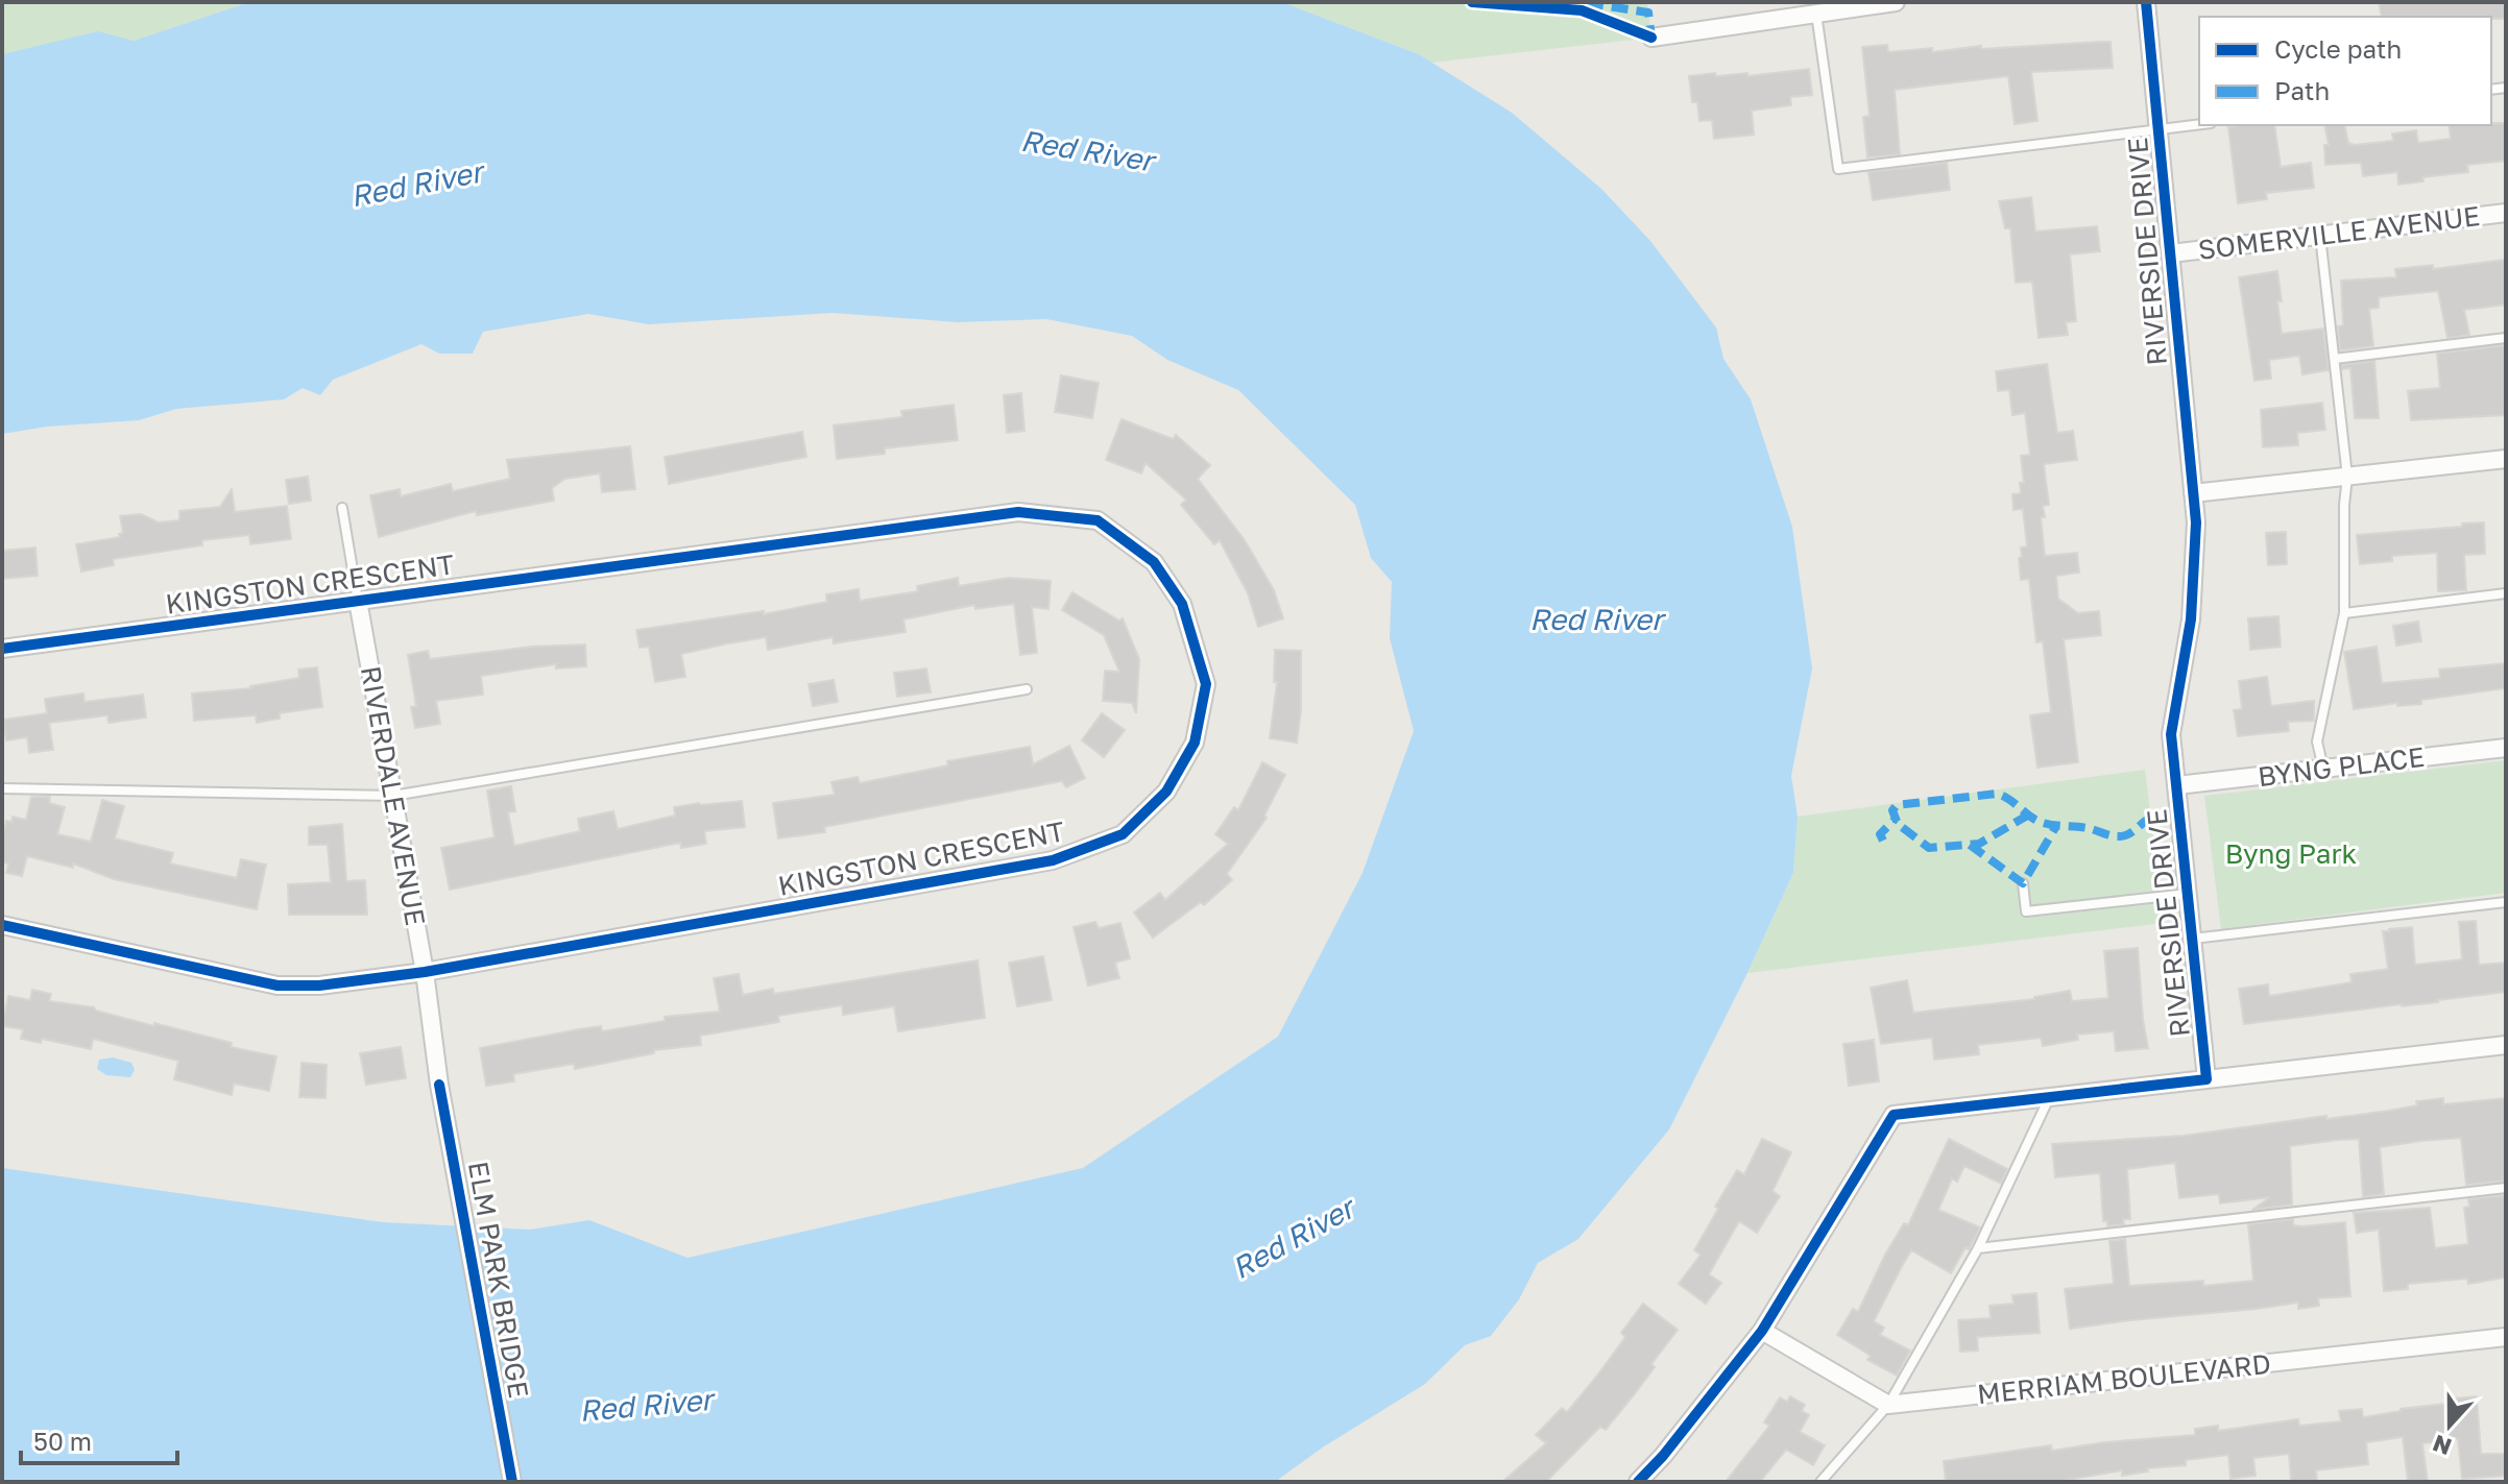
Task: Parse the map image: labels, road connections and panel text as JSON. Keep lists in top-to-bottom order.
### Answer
{
  "streets": {
    "street": [
      "SOMERVILLE AVENUE",
      "RIVERSIDE DRIVE",
      "KINGSTON CRESCENT",
      "BYNG PLACE",
      "RIVERDALE AVENUE",
      "ELM PARK BRIDGE",
      "MERRIAM BOULEVARD"
    ]
  },
  "crossings": [
    ["SOMERVILLE AVENUE", "RIVERSIDE DRIVE"],
    ["RIVERSIDE DRIVE", "BYNG PLACE"],
    ["KINGSTON CRESCENT", "RIVERDALE AVENUE"],
    ["RIVERDALE AVENUE", "ELM PARK BRIDGE"]
  ],
  "water": ["Red River"],
  "parks": ["Byng Park"],
  "legend": ["Cycle path", "Path"],
  "scale_bar": "50 m",
  "north": "bottom"
}
